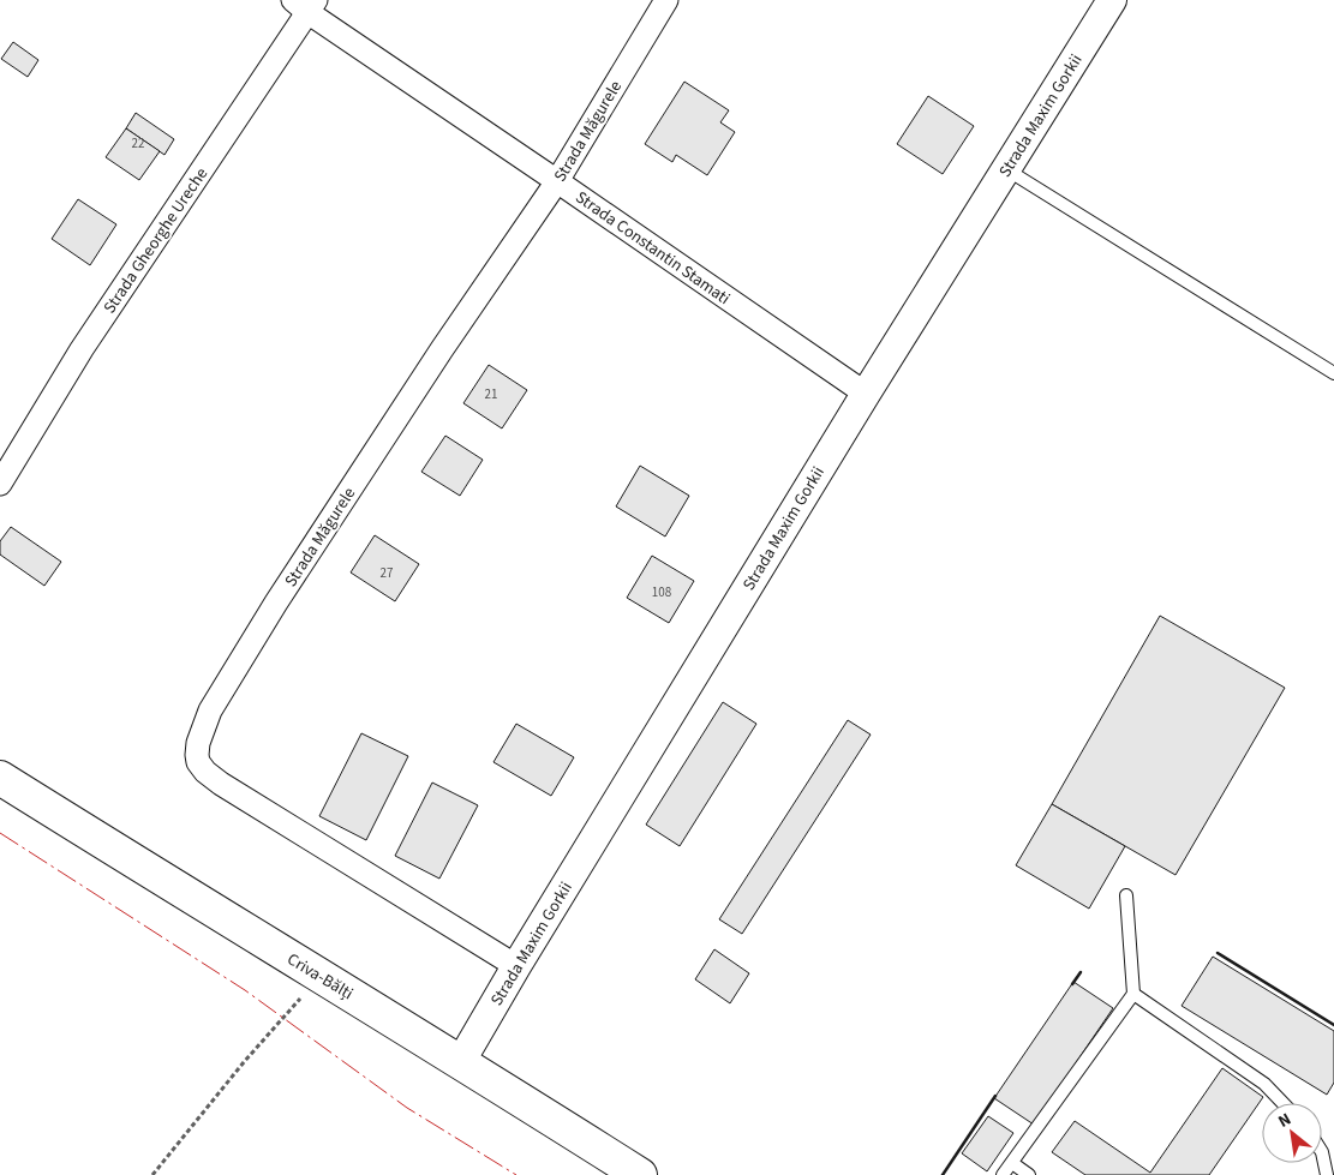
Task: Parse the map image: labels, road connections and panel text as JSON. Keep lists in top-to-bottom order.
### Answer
{
  "streets": {
    "highway": ["Criva-Bălți"],
    "street": [
      "Strada Maxim Gorkii",
      "Strada Măgurele",
      "Strada Gheorghe Ureche",
      "Strada Constantin Stamati"
    ]
  },
  "crossings": [
    ["Strada Maxim Gorkii", "Strada Măgurele"],
    ["Strada Maxim Gorkii", "Strada Constantin Stamati"],
    ["Strada Maxim Gorkii", "Criva-Bălți"],
    ["Strada Măgurele", "Strada Constantin Stamati"],
    ["Strada Gheorghe Ureche", "Strada Constantin Stamati"]
  ],
  "house_numbers": [
    "22",
    "21",
    "27",
    "108"
  ],
  "north": "top left"
}
